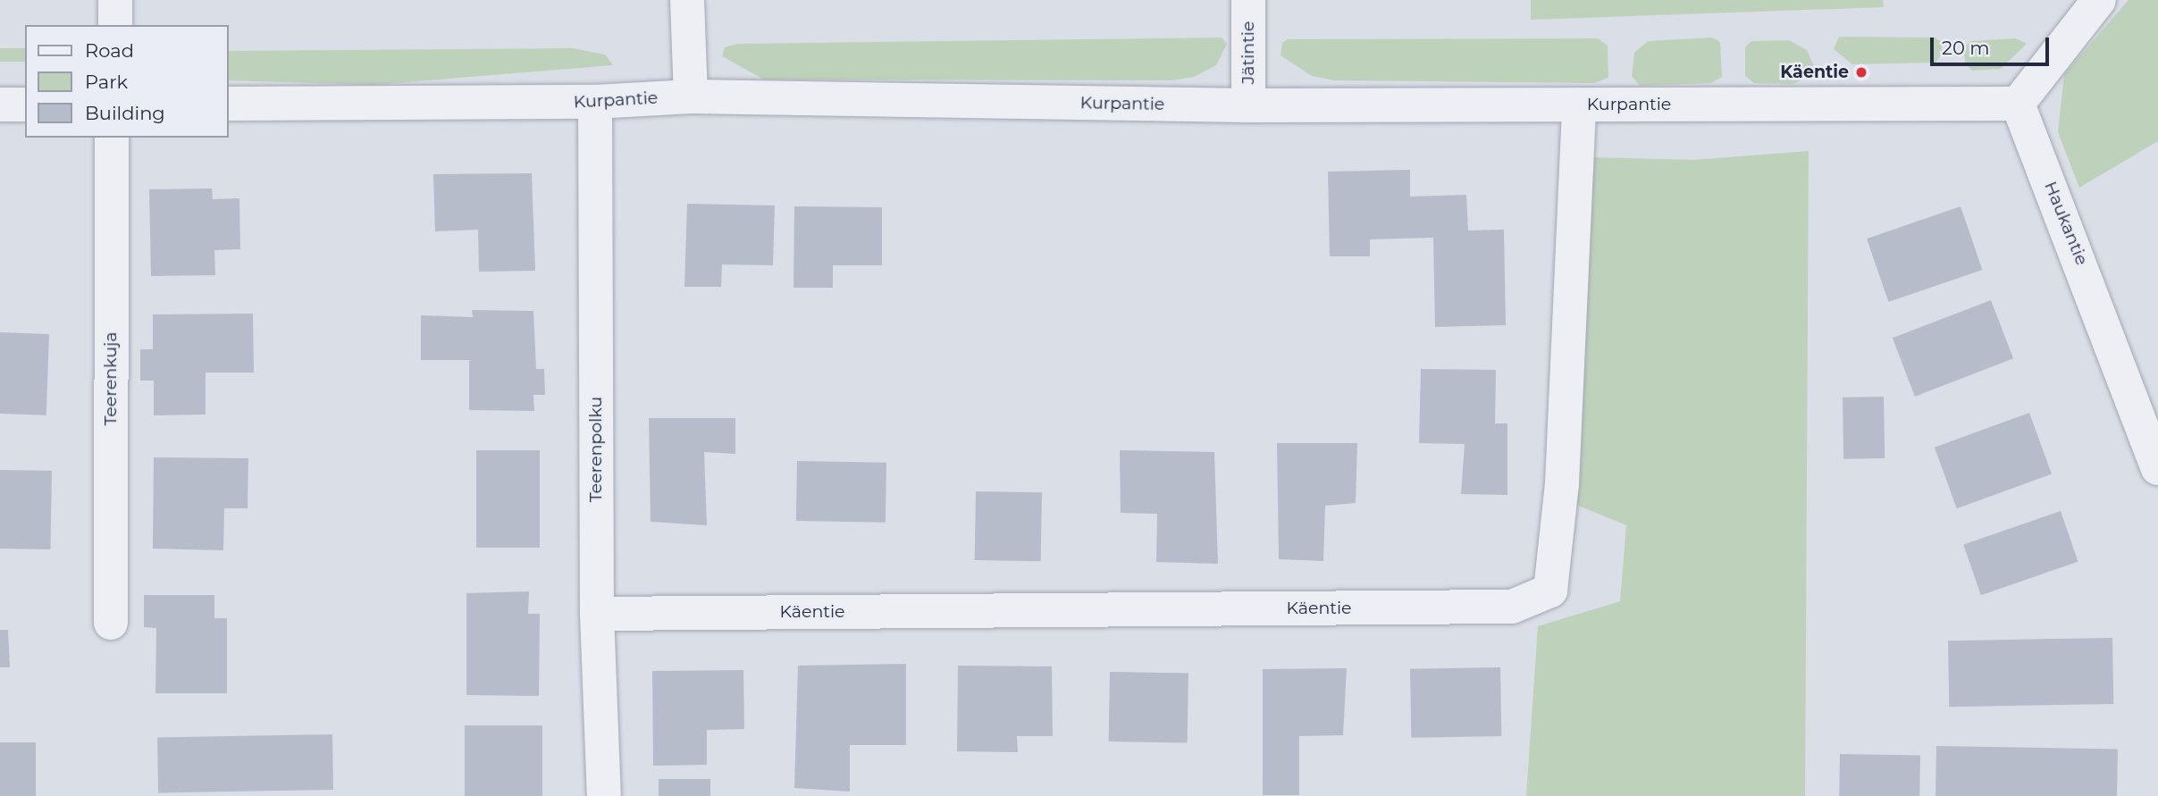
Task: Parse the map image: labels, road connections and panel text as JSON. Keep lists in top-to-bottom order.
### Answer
{
  "streets": {
    "street": [
      "Jätintie",
      "Kurpantie",
      "Haukantie",
      "Teerenkuja",
      "Teerenpolku",
      "Käentie"
    ]
  },
  "crossings": [
    ["Jätintie", "Kurpantie"],
    ["Kurpantie", "Haukantie"],
    ["Kurpantie", "Teerenpolku"],
    ["Kurpantie", "Käentie"],
    ["Teerenpolku", "Käentie"]
  ],
  "places": ["Käentie"],
  "legend": ["Road", "Park", "Building"],
  "scale_bar": "20 m"
}
